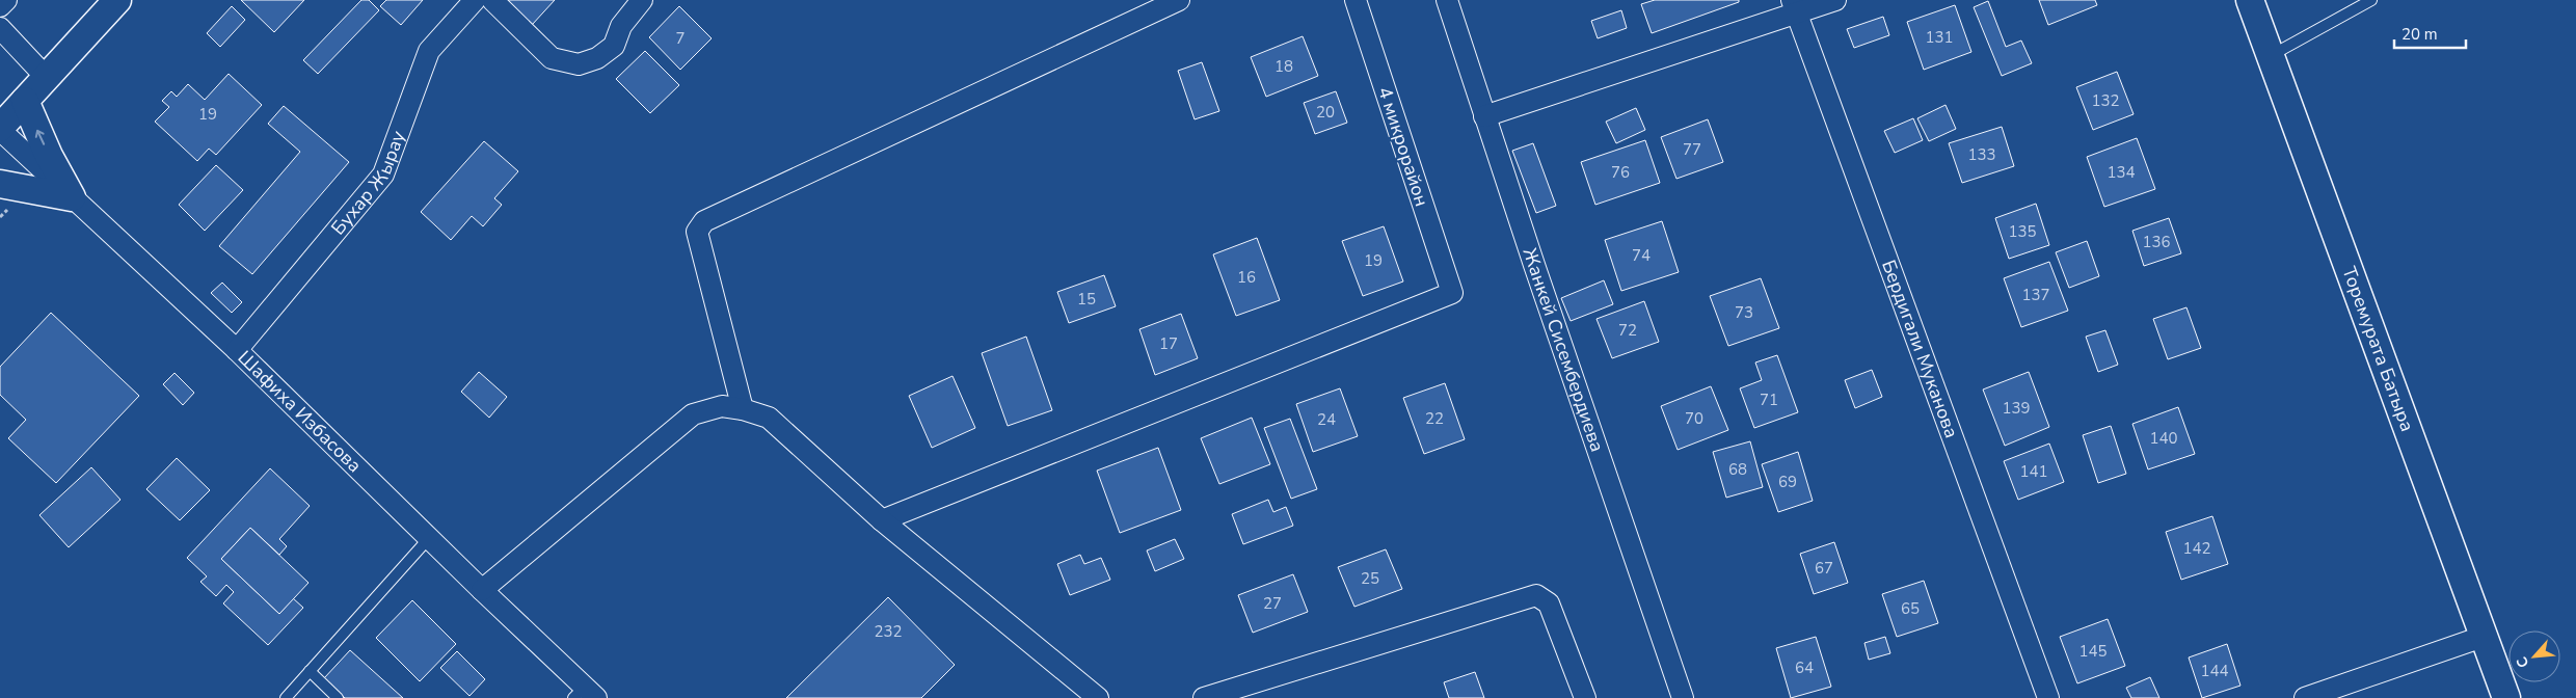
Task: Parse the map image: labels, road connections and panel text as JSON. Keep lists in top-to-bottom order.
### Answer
{
  "streets": {
    "street": [
      "4 микрорайон",
      "Бухар Жырау",
      "Бердигали Муканова",
      "Торемурата Батыра",
      "Жанкей Сисембердиева",
      "Шафиха Избасова"
    ]
  },
  "crossings": [
    ["Бухар Жырау", "Шафиха Избасова"]
  ],
  "house_numbers": [
    "131",
    "7",
    "18",
    "132",
    "20",
    "19",
    "77",
    "133",
    "76",
    "134",
    "135",
    "136",
    "74",
    "19",
    "16",
    "137",
    "15",
    "73",
    "72",
    "17",
    "71",
    "139",
    "22",
    "70",
    "24",
    "140",
    "68",
    "141",
    "69",
    "142",
    "67",
    "25",
    "27",
    "65",
    "232",
    "145",
    "64",
    "144"
  ],
  "scale_bar": "20 m",
  "north": "bottom left"
}
